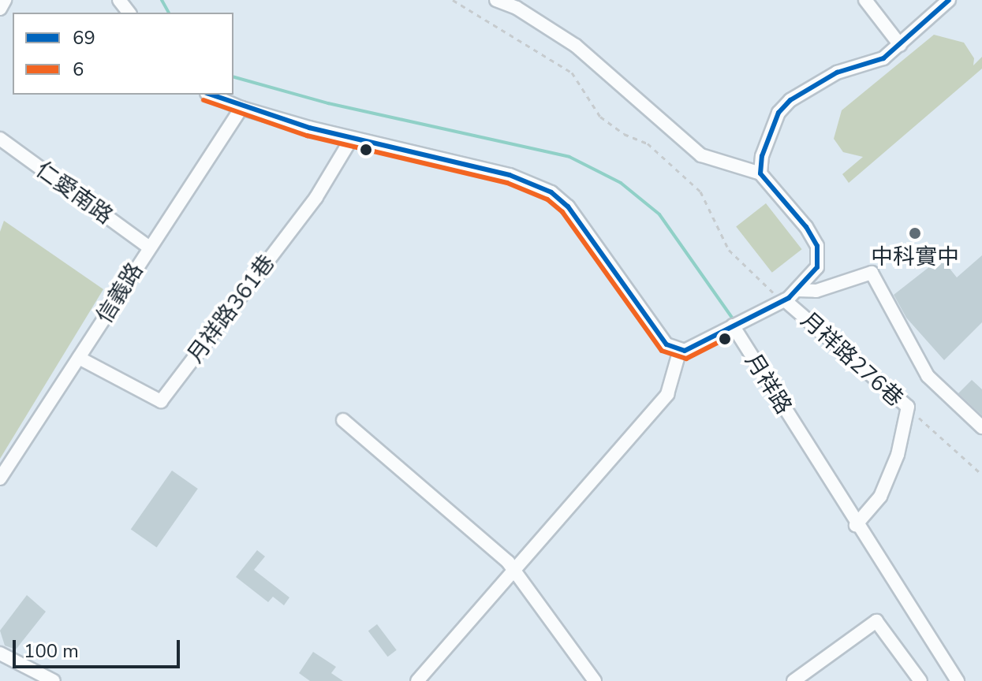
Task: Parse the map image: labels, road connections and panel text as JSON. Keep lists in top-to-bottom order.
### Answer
{
  "streets": {
    "street": [
      "仁愛南路",
      "信義路",
      "月祥路361巷",
      "月祥路276巷",
      "月祥路"
    ]
  },
  "crossings": [
    ["仁愛南路", "信義路"],
    ["信義路", "月祥路361巷"],
    ["月祥路276巷", "月祥路"]
  ],
  "places": ["中科實中"],
  "lines": ["transit line 69", "transit line 6"],
  "legend": ["69", "6"],
  "scale_bar": "100 m"
}
